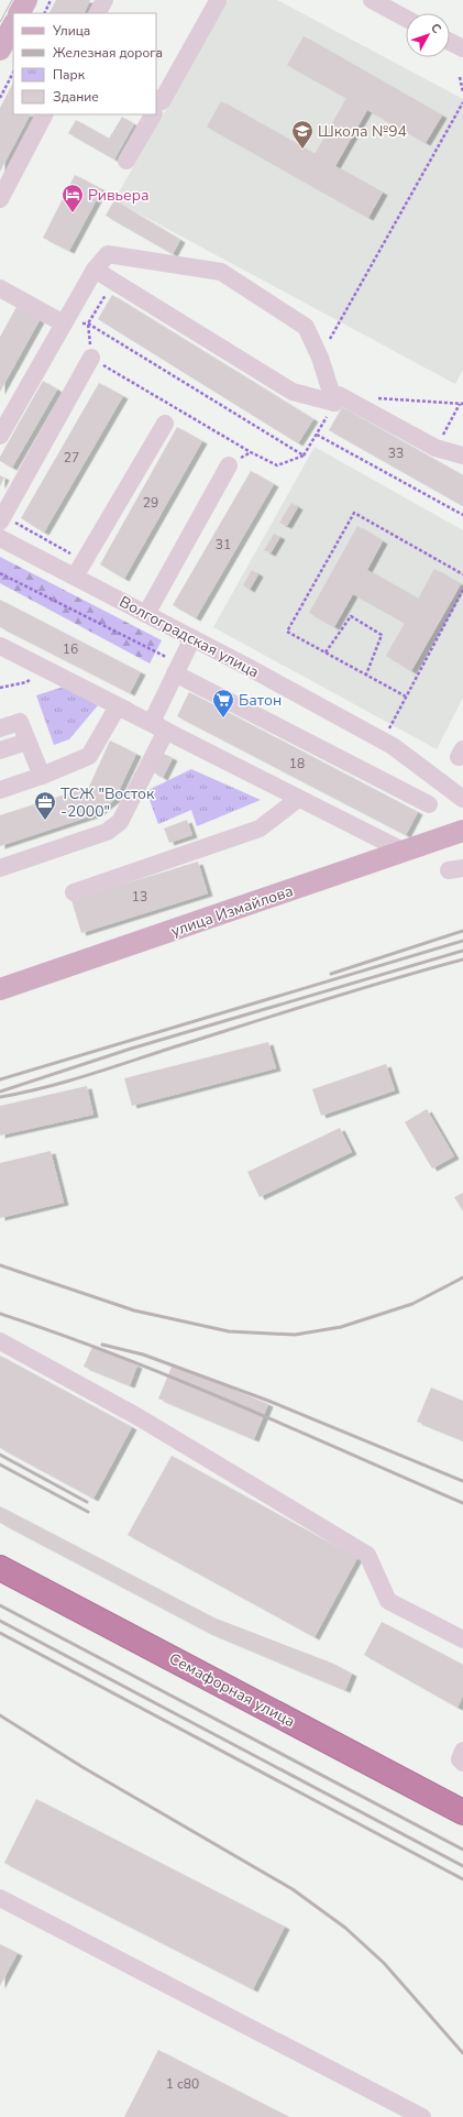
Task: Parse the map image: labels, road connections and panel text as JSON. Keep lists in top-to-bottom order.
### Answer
{
  "streets": {
    "highway": ["Семафорная улица"],
    "main road": ["улица Измайлова"],
    "street": ["Волгоградская улица"]
  },
  "places": {
    "school or university": ["Школа №94"],
    "hotel": ["Ривьера"],
    "supermarket": ["Батон"],
    "office": ["ТСЖ \"Восток -2000\""]
  },
  "house_numbers": [
    "33",
    "27",
    "29",
    "31",
    "16",
    "18",
    "13",
    "1 с80"
  ],
  "legend": [
    "Улица",
    "Железная дорога",
    "Парк",
    "Здание"
  ],
  "north": "top right"
}
